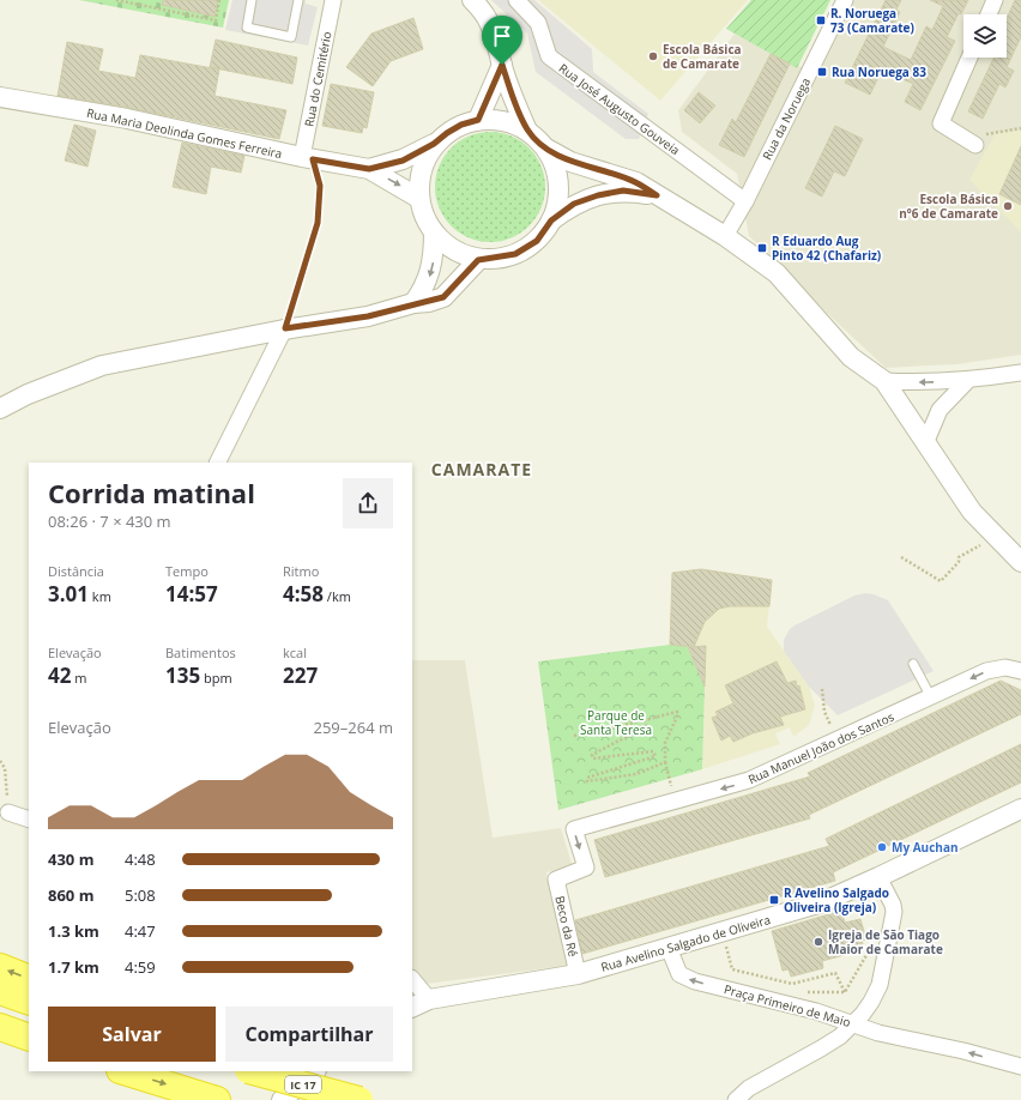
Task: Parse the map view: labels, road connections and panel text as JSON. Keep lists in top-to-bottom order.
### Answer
{
  "streets": {
    "highway": ["IC 17"],
    "street": [
      "Rua do Cemitério",
      "Rua José Augusto Gouveia",
      "Rua da Noruega",
      "Rua Maria Deolinda Gomes Ferreira",
      "Rua Manuel João dos Santos",
      "Beco da Ré",
      "Rua Avelino Salgado de Oliveira",
      "Praça Primeiro de Maio"
    ]
  },
  "crossings": [
    ["Rua do Cemitério", "Rua Maria Deolinda Gomes Ferreira"],
    ["Rua José Augusto Gouveia", "Rua da Noruega"],
    ["Rua Manuel João dos Santos", "Beco da Ré"],
    ["Beco da Ré", "Rua Avelino Salgado de Oliveira"],
    ["Rua Avelino Salgado de Oliveira", "Praça Primeiro de Maio"]
  ],
  "one_way": ["Rua Manuel João dos Santos", "Praça Primeiro de Maio"],
  "districts": ["CAMARATE"],
  "parks": ["Parque de Santa Teresa"],
  "places": {
    "transit": [
      "R. Noruega 73 (Camarate)",
      "Rua Noruega 83",
      "R Eduardo Aug Pinto 42 (Chafariz)",
      "R Avelino Salgado Oliveira (Igreja)"
    ],
    "other": [
      "Escola Básica de Camarate",
      "Escola Básica nº6 de Camarate",
      "My Auchan",
      "Igreja de São Tiago Maior de Camarate"
    ]
  },
  "page": {
    "heading": ["Corrida matinal", "08:26 · 7 × 430 m"],
    "stats": [
      ["Distância", "3.01 km"],
      ["Tempo", "14:57"],
      ["Ritmo", "4:58 /km"],
      ["Elevação", "42 m"],
      ["Batimentos", "135 bpm"],
      ["kcal", "227"]
    ],
    "chart": ["Elevação", "259–264 m"],
    "list": [
      {
        "name": "430 m",
        "note": "4:48"
      },
      {
        "name": "860 m",
        "note": "5:08"
      },
      {
        "name": "1.3 km",
        "note": "4:47"
      },
      {
        "name": "1.7 km",
        "note": "4:59"
      }
    ],
    "buttons": ["Salvar", "Compartilhar"]
  }
}
